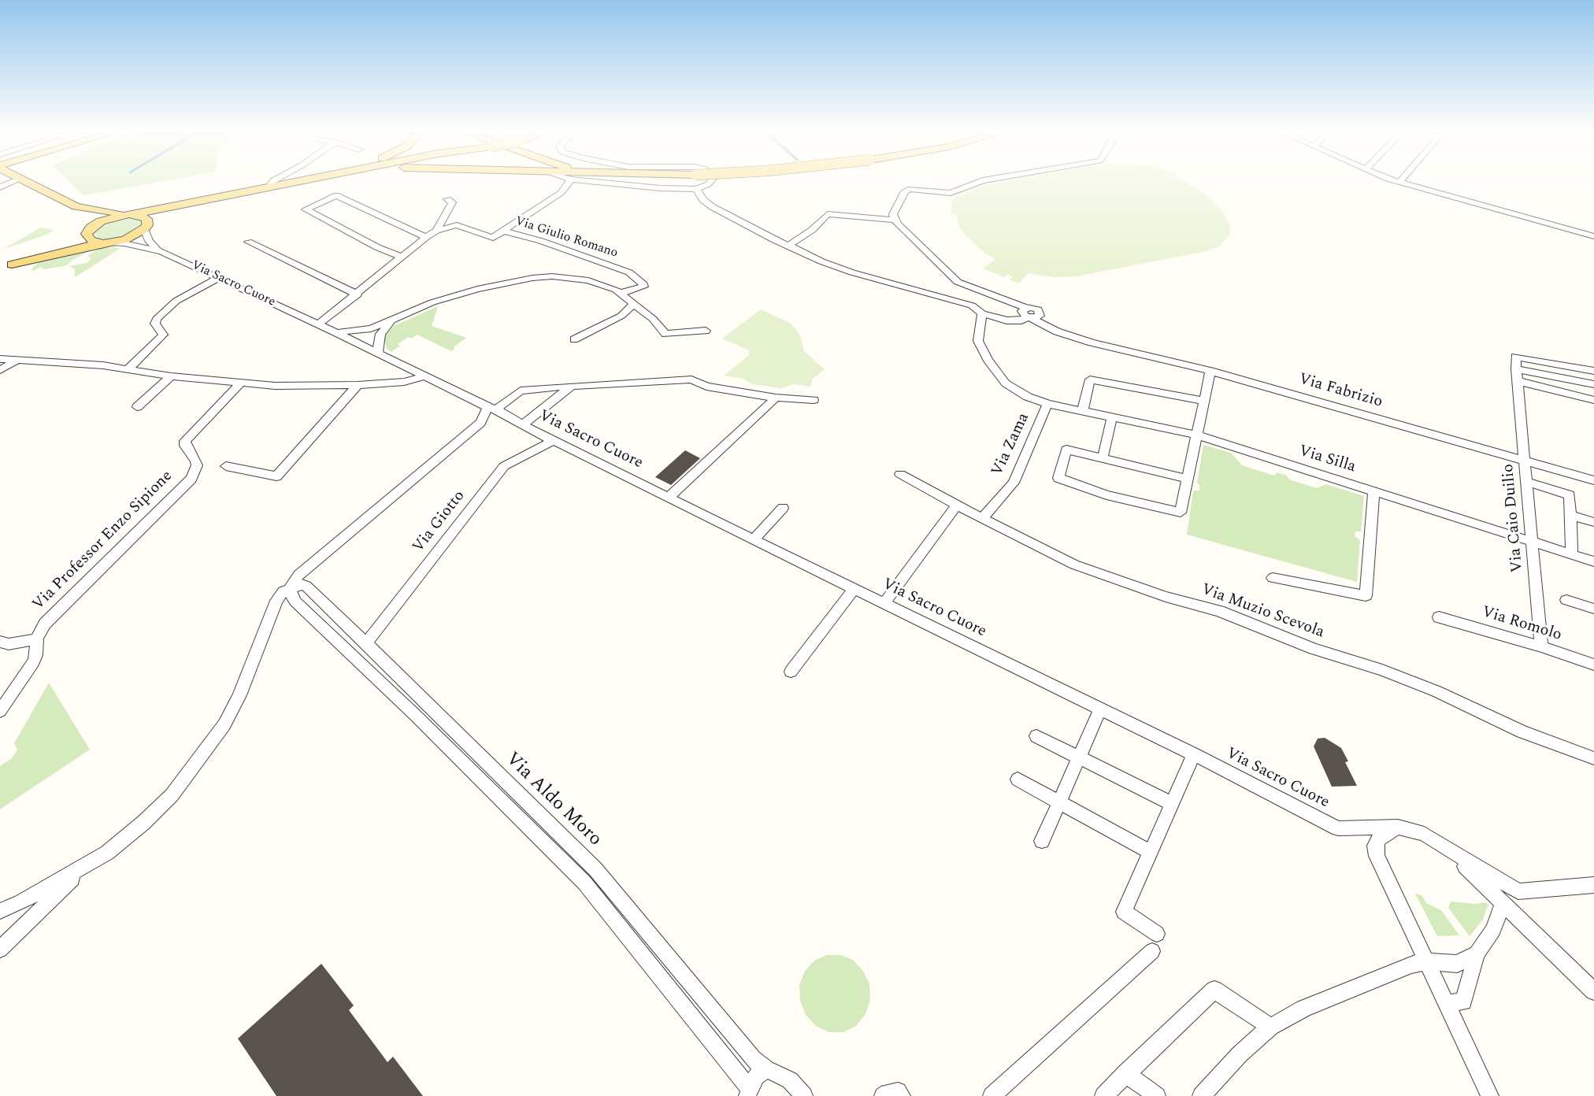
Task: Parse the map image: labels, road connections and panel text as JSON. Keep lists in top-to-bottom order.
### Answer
{
  "streets": {
    "street": [
      "Via Giulio Romano",
      "Via Sacro Cuore",
      "Via Fabrizio",
      "Via Zama",
      "Via Silla",
      "Via Caio Duilio",
      "Via Giotto",
      "Via Professor Enzo Sipione",
      "Via Muzio Scevola",
      "Via Romolo",
      "Via Aldo Moro"
    ]
  },
  "crossings": [
    ["Via Giulio Romano", "Via Sacro Cuore"],
    ["Via Sacro Cuore", "Via Giotto"],
    ["Via Fabrizio", "Via Caio Duilio"],
    ["Via Zama", "Via Silla"],
    ["Via Zama", "Via Muzio Scevola"],
    ["Via Silla", "Via Caio Duilio"],
    ["Via Caio Duilio", "Via Romolo"],
    ["Via Giotto", "Via Aldo Moro"]
  ]
}
